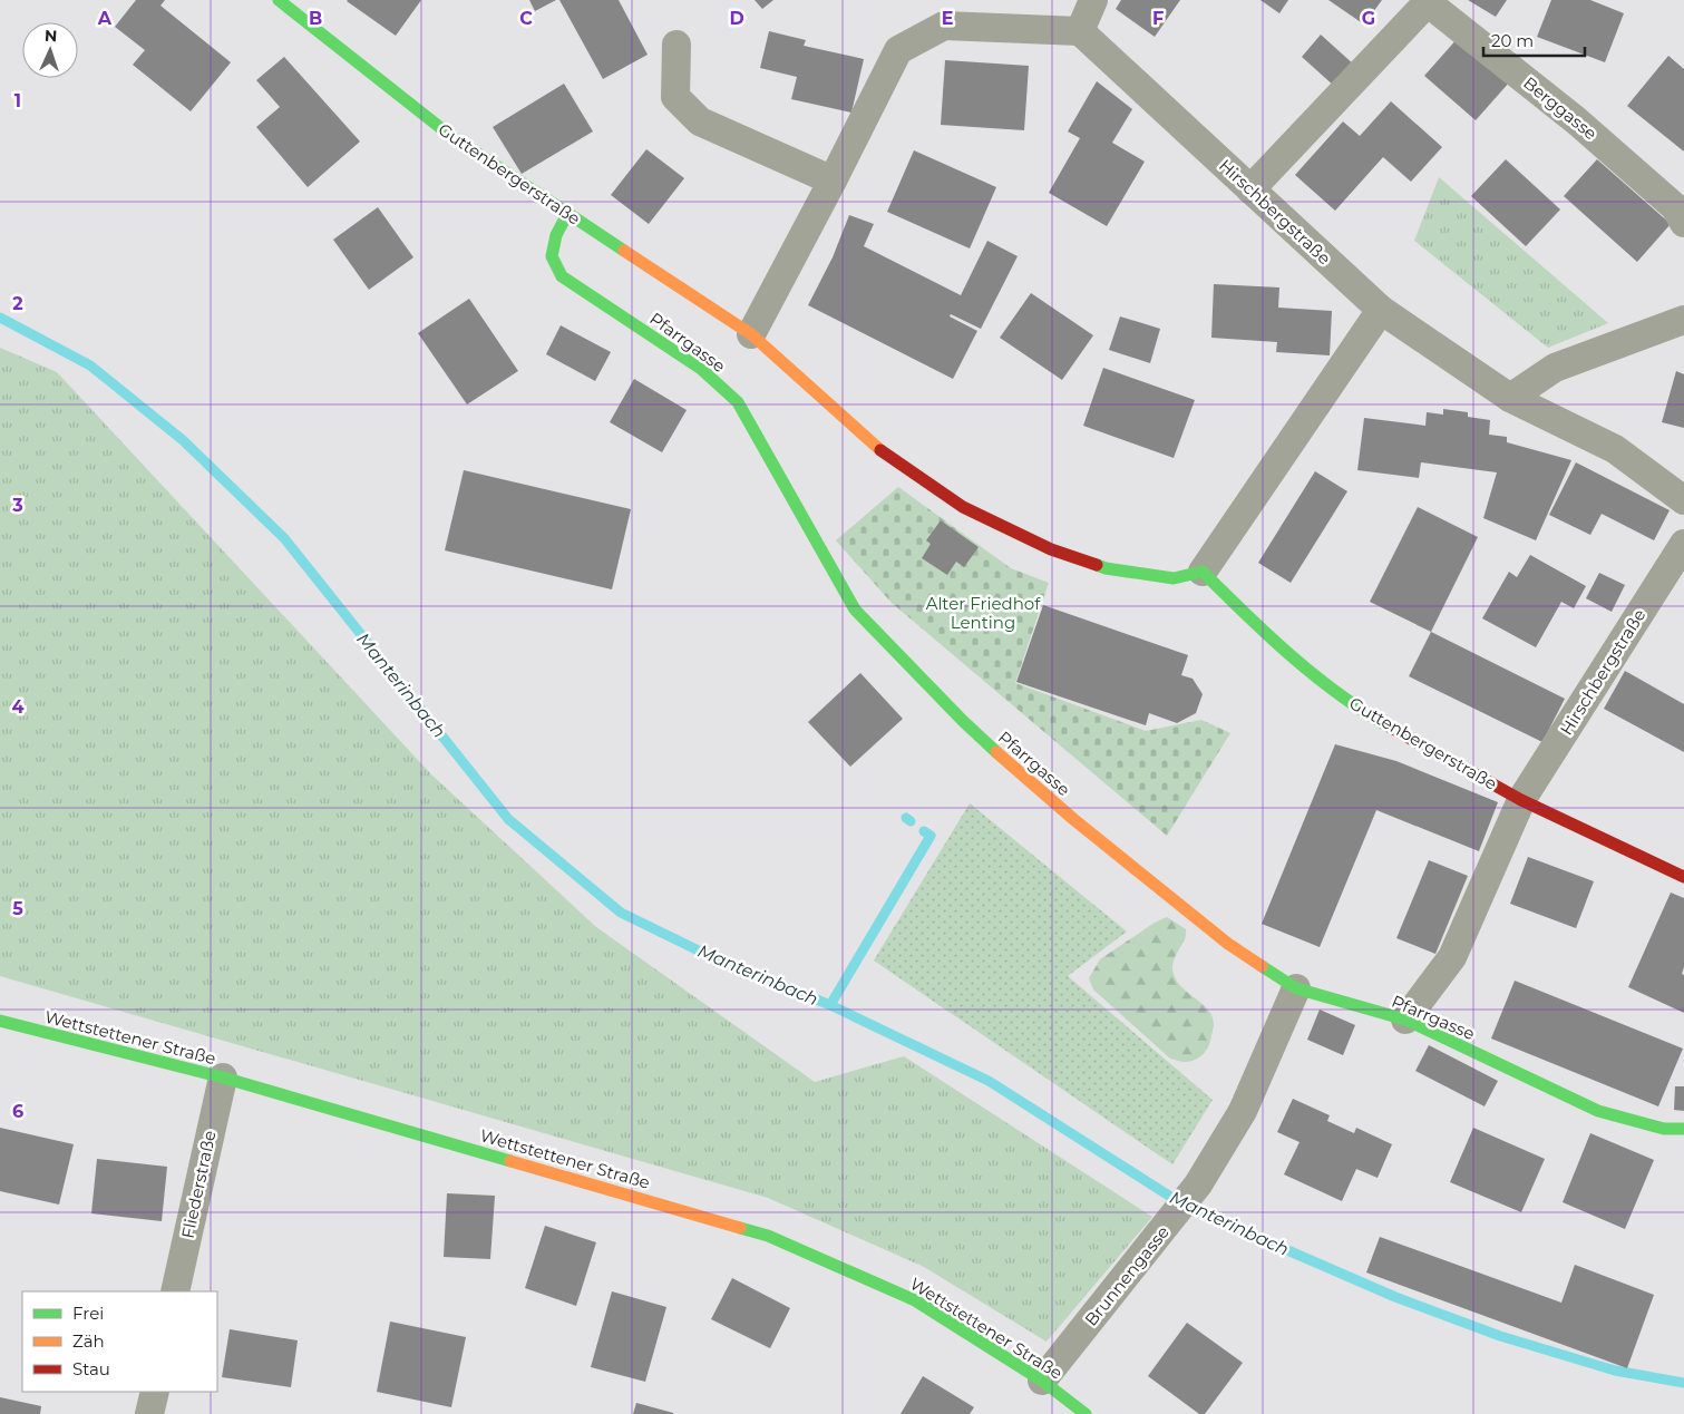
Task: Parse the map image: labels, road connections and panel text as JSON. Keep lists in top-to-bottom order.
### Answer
{
  "streets": {
    "street": [
      "Berggasse",
      "Guttenbergerstraße",
      "Hirschbergstraße",
      "Pfarrgasse",
      "Wettstettener Straße",
      "Fliederstraße",
      "Brunnengasse"
    ]
  },
  "crossings": [
    ["Berggasse", "Hirschbergstraße"],
    ["Guttenbergerstraße", "Hirschbergstraße"],
    ["Guttenbergerstraße", "Pfarrgasse"],
    ["Pfarrgasse", "Brunnengasse"],
    ["Wettstettener Straße", "Fliederstraße"],
    ["Wettstettener Straße", "Brunnengasse"]
  ],
  "water": ["Manterinbach"],
  "parks": ["Alter Friedhof Lenting"],
  "legend": ["Frei", "Zäh", "Stau"],
  "scale_bar": "20 m",
  "north": "top",
  "grid": {
    "columns": [
      "A",
      "B",
      "C",
      "D",
      "E",
      "F",
      "G"
    ],
    "rows": [
      "1",
      "2",
      "3",
      "4",
      "5",
      "6"
    ]
  }
}
